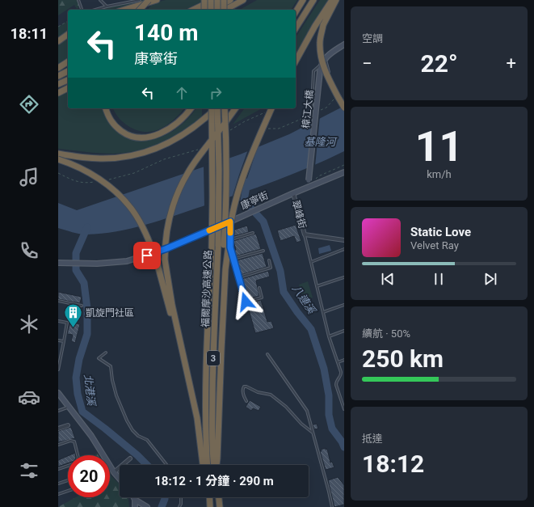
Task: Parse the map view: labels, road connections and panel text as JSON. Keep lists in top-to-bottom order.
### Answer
{
  "streets": {
    "highway": ["福爾摩沙高速公路", "3"],
    "street": ["樟江大橋", "康寧街", "翠峰街"]
  },
  "crossings": [
    ["樟江大橋", "康寧街"],
    ["康寧街", "翠峰街"]
  ],
  "water": ["基隆河", "八連溪", "北港溪"],
  "places": {
    "building": ["凱旋門社區"]
  },
  "page": {
    "tabs": "18:11",
    "tile": [
      "空調",
      ["11", "km/h"],
      ["續航 · 50%", "250 km"],
      ["抵達", "18:12"]
    ],
    "turn": ["140 m", "康寧街"],
    "heat": ["−", "22°", "+"],
    "song": ["Static Love", "Velvet Ray"],
    "limit": "20",
    "trip": "18:12 · 1 分鐘 · 290 m"
  }
}
